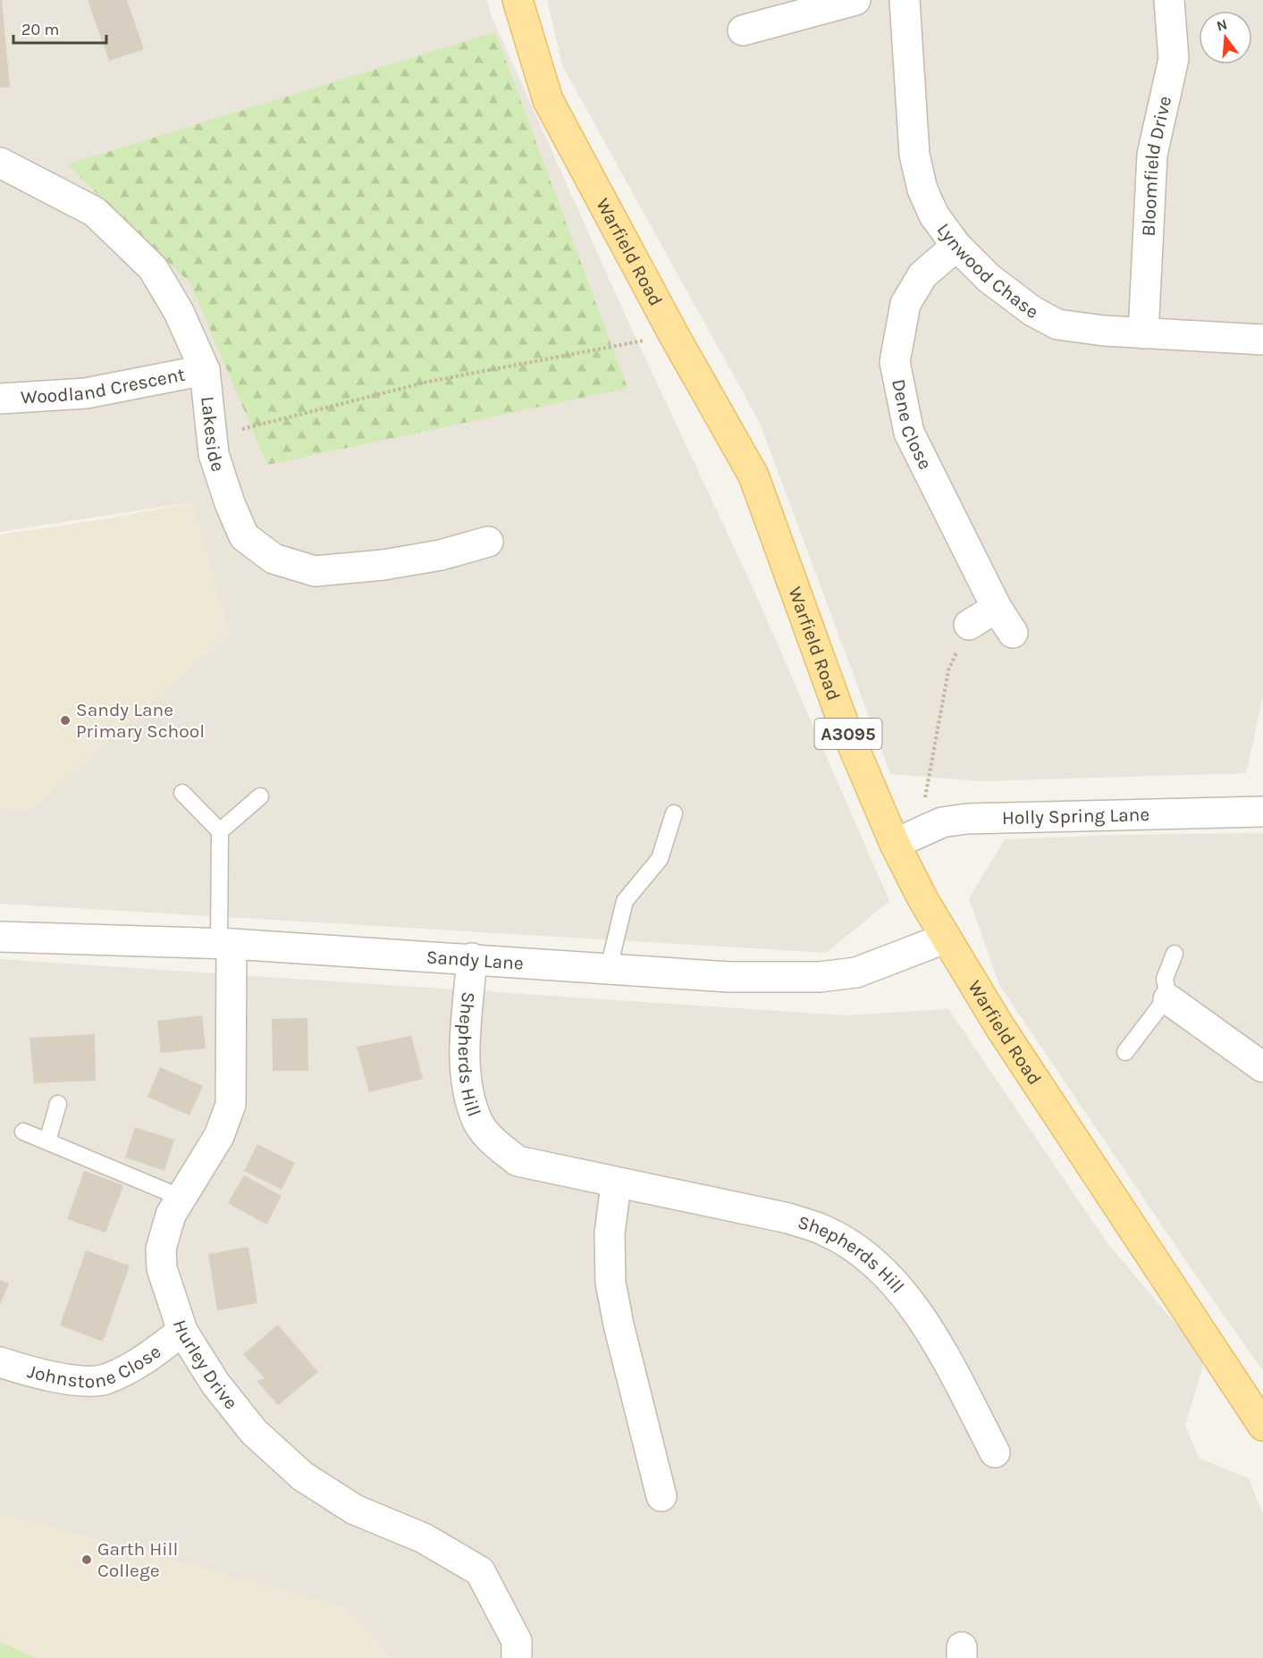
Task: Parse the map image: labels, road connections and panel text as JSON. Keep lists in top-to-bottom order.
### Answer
{
  "streets": {
    "main road": ["Warfield Road", "A3095"],
    "street": [
      "Bloomfield Drive",
      "Lynwood Chase",
      "Woodland Crescent",
      "Dene Close",
      "Lakeside",
      "Holly Spring Lane",
      "Sandy Lane",
      "Shepherds Hill",
      "Johnstone Close",
      "Hurley Drive"
    ]
  },
  "crossings": [
    ["Bloomfield Drive", "Lynwood Chase"],
    ["Warfield Road", "Holly Spring Lane"],
    ["Warfield Road", "Sandy Lane"],
    ["Lynwood Chase", "Dene Close"],
    ["Woodland Crescent", "Lakeside"],
    ["Sandy Lane", "Shepherds Hill"],
    ["Sandy Lane", "Hurley Drive"],
    ["Johnstone Close", "Hurley Drive"]
  ],
  "places": ["Sandy Lane Primary School", "Garth Hill College"],
  "scale_bar": "20 m",
  "north": "top"
}
